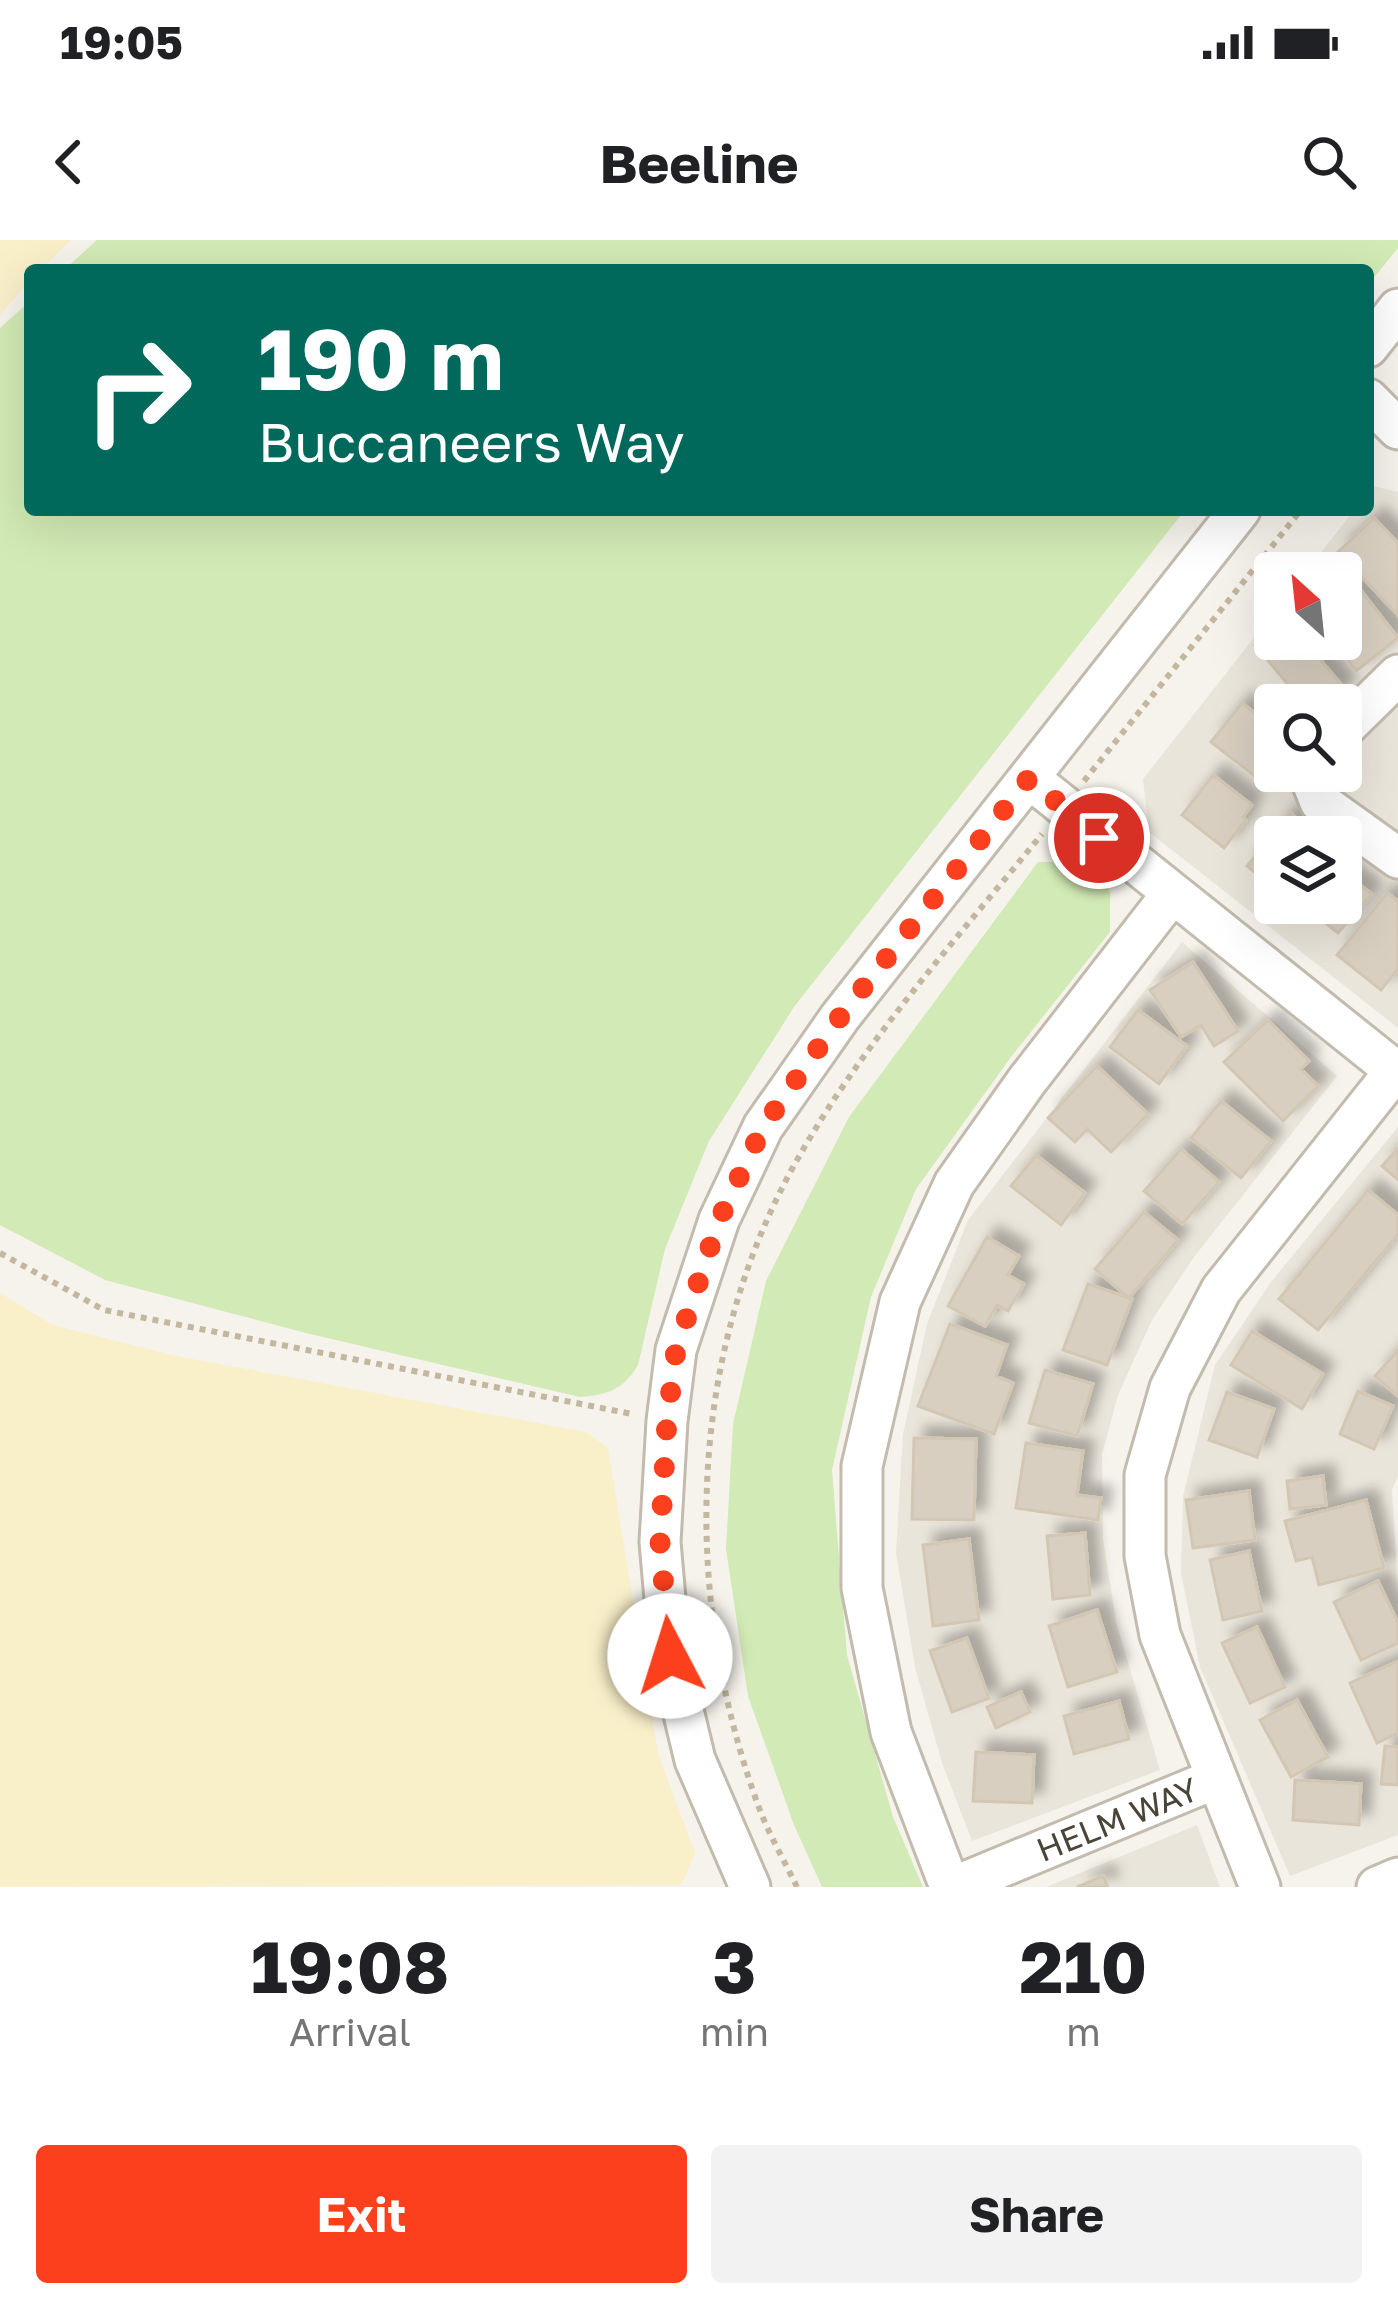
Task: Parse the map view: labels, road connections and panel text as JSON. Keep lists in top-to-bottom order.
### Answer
{
  "streets": {
    "street": ["HELM WAY"]
  },
  "north": "top left",
  "page": {
    "status": "19:05",
    "header": "Beeline",
    "turn": ["190 m", "Buccaneers Way"],
    "eta": [
      "19:08",
      "Arrival",
      "3",
      "min",
      "210",
      "m"
    ],
    "buttons": ["Exit", "Share"]
  }
}
